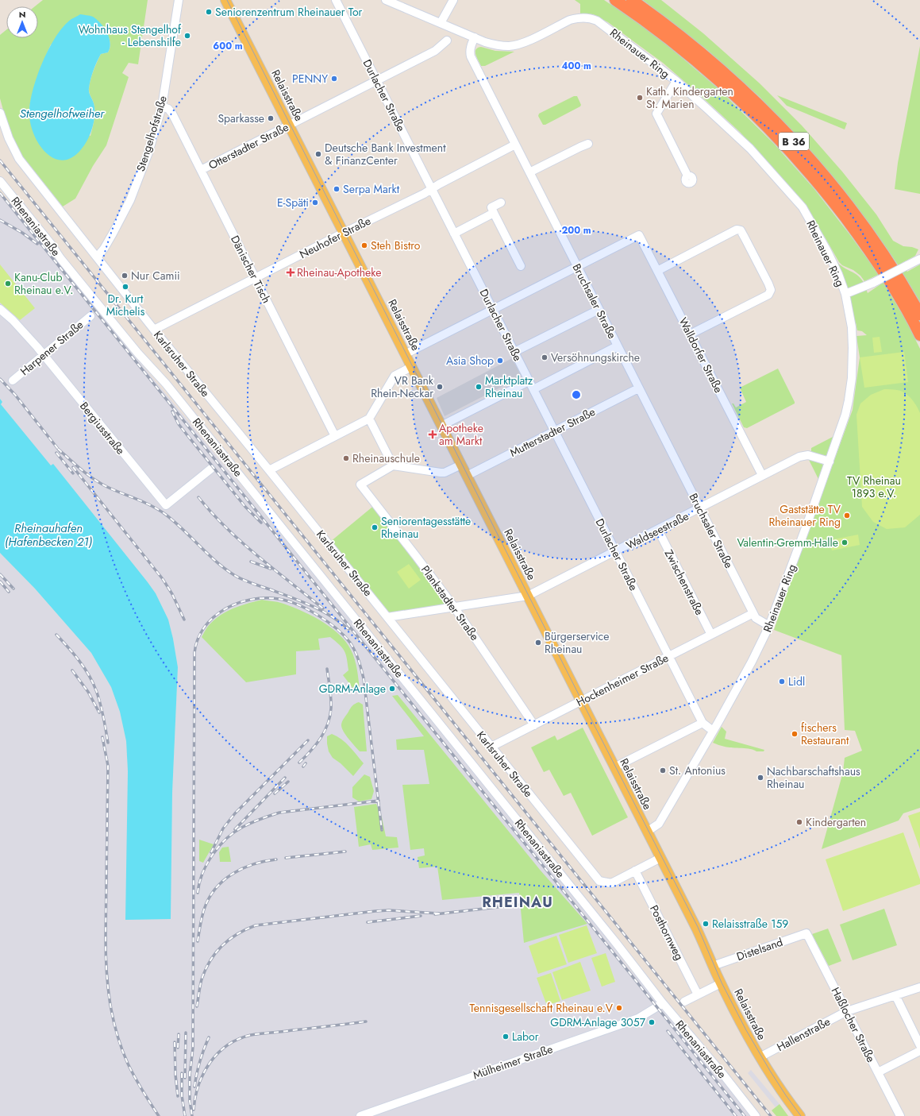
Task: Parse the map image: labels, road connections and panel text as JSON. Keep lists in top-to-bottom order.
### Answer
{
  "streets": {
    "highway": ["B 36"],
    "main road": ["Relaisstraße"],
    "street": [
      "Rheinauer Ring",
      "Durlacher Straße",
      "Stengelhofstraße",
      "Otterstadter Straße",
      "Rhenaniastraße",
      "Neuhofer Straße",
      "Dänischer Tisch",
      "Bruchsaler Straße",
      "Harpener Straße",
      "Walldorfer Straße",
      "Karlsruher Straße",
      "Bergiusstraße",
      "Mutterstadter Straße",
      "Waldseestraße",
      "Zwischenstraße",
      "Plankstadter Straße",
      "Hockenheimer Straße",
      "Posthornweg",
      "Distelsand",
      "Haßlocher Straße",
      "Hallenstraße",
      "Mülheimer Straße"
    ]
  },
  "crossings": [
    ["Rheinauer Ring", "Relaisstraße"],
    ["Rheinauer Ring", "Durlacher Straße"],
    ["Rheinauer Ring", "Bruchsaler Straße"],
    ["Rheinauer Ring", "Waldseestraße"],
    ["Relaisstraße", "Otterstadter Straße"],
    ["Relaisstraße", "Neuhofer Straße"],
    ["Relaisstraße", "Karlsruher Straße"],
    ["Relaisstraße", "Mutterstadter Straße"],
    ["Relaisstraße", "Waldseestraße"],
    ["Relaisstraße", "Hockenheimer Straße"],
    ["Relaisstraße", "Distelsand"],
    ["Relaisstraße", "Hallenstraße"],
    ["Durlacher Straße", "Otterstadter Straße"],
    ["Durlacher Straße", "Neuhofer Straße"],
    ["Durlacher Straße", "Mutterstadter Straße"],
    ["Durlacher Straße", "Waldseestraße"],
    ["Durlacher Straße", "Hockenheimer Straße"],
    ["Stengelhofstraße", "Dänischer Tisch"],
    ["Stengelhofstraße", "Karlsruher Straße"],
    ["Otterstadter Straße", "Dänischer Tisch"],
    ["Rhenaniastraße", "Mülheimer Straße"],
    ["Neuhofer Straße", "Dänischer Tisch"],
    ["Neuhofer Straße", "Bruchsaler Straße"],
    ["Neuhofer Straße", "Karlsruher Straße"],
    ["Bruchsaler Straße", "Walldorfer Straße"],
    ["Bruchsaler Straße", "Mutterstadter Straße"],
    ["Bruchsaler Straße", "Waldseestraße"],
    ["Bruchsaler Straße", "Hockenheimer Straße"],
    ["Harpener Straße", "Bergiusstraße"],
    ["Walldorfer Straße", "Waldseestraße"],
    ["Karlsruher Straße", "Waldseestraße"],
    ["Karlsruher Straße", "Hockenheimer Straße"],
    ["Karlsruher Straße", "Posthornweg"],
    ["Waldseestraße", "Zwischenstraße"],
    ["Waldseestraße", "Plankstadter Straße"],
    ["Zwischenstraße", "Hockenheimer Straße"],
    ["Plankstadter Straße", "Hockenheimer Straße"],
    ["Distelsand", "Haßlocher Straße"],
    ["Haßlocher Straße", "Hallenstraße"]
  ],
  "districts": ["RHEINAU"],
  "water": ["Stengelhofweiher", "Rheinauhafen (Hafenbecken 21)"],
  "parks": ["TV Rheinau 1893 e.V."],
  "places": {
    "other": [
      "Seniorenzentrum Rheinauer Tor",
      "Wohnhaus Stengelhof - Lebenshilfe",
      "PENNY",
      "Kath. Kindergarten St. Marien",
      "Sparkasse",
      "Deutsche Bank Investment & FinanzCenter",
      "Serpa Markt",
      "E-Späti",
      "Steh Bistro",
      "Nur Camii",
      "Kanu-Club Rheinau e.V.",
      "Dr. Kurt Michelis",
      "Versöhnungskirche",
      "Asia Shop",
      "VR Bank Rhein-Neckar",
      "Marktplatz Rheinau",
      "Rheinauschule",
      "Gaststätte TV Rheinauer Ring",
      "Seniorentagesstätte Rheinau",
      "Valentin-Gremm-Halle",
      "Bürgerservice Rheinau",
      "Lidl",
      "GDRM-Anlage",
      "fischers Restaurant",
      "St. Antonius",
      "Nachbarschaftshaus Rheinau",
      "Kindergarten",
      "Relaisstraße 159",
      "Tennisgesellschaft Rheinau e.V",
      "GDRM-Anlage 3057",
      "Labor"
    ],
    "health": ["Rheinau-Apotheke", "Apotheke am Markt"]
  },
  "north": "top",
  "rings": ["600 m", "400 m", "200 m"]
}
